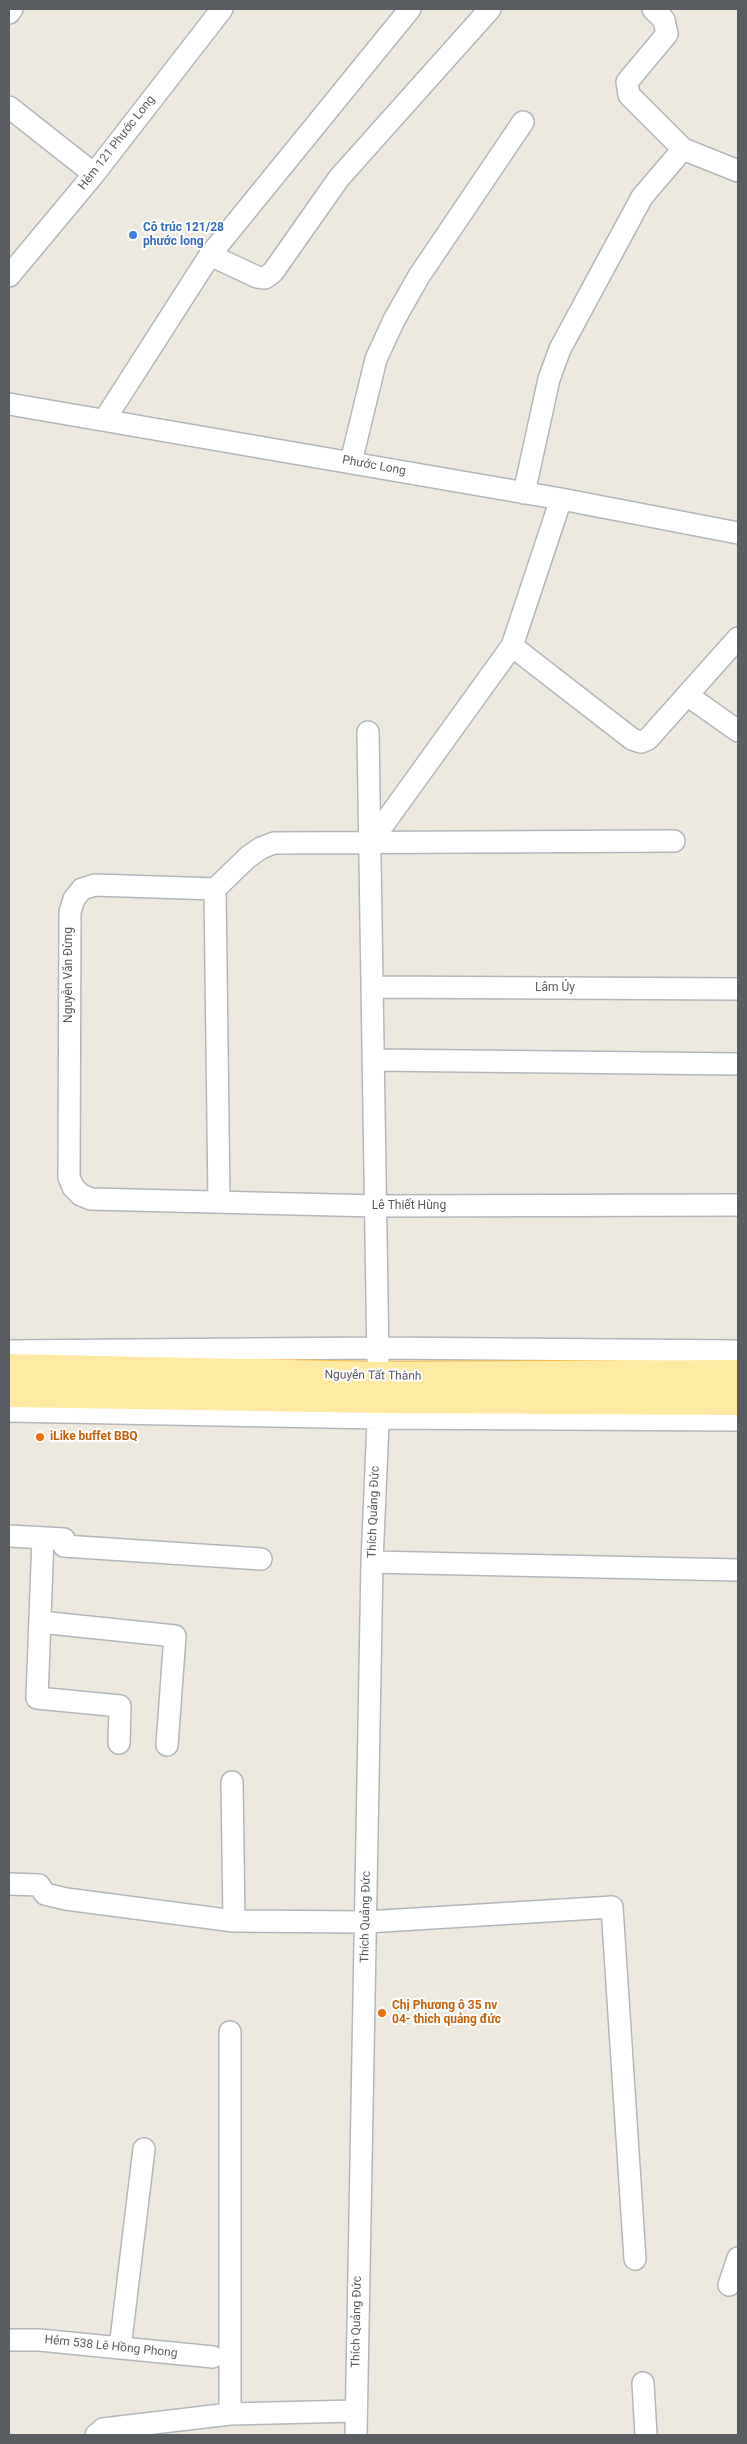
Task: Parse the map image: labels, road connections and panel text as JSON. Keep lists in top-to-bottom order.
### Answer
{
  "streets": {
    "main road": ["Nguyễn Tất Thành"],
    "street": [
      "Hẻm 121 Phước Long",
      "Phước Long",
      "Nguyễn Văn Đừng",
      "Lâm Úy",
      "Lê Thiết Hùng",
      "Thích Quảng Đức",
      "Hẻm 538 Lê Hồng Phong"
    ]
  },
  "crossings": [
    ["Nguyễn Văn Đừng", "Lê Thiết Hùng"],
    ["Lâm Úy", "Thích Quảng Đức"],
    ["Lê Thiết Hùng", "Thích Quảng Đức"],
    ["Nguyễn Tất Thành", "Thích Quảng Đức"]
  ],
  "places": ["Cô trúc 121/28 phước long", "iLike buffet BBQ", "Chị Phương ô 35 nv 04- thich quảng đức"]
}
